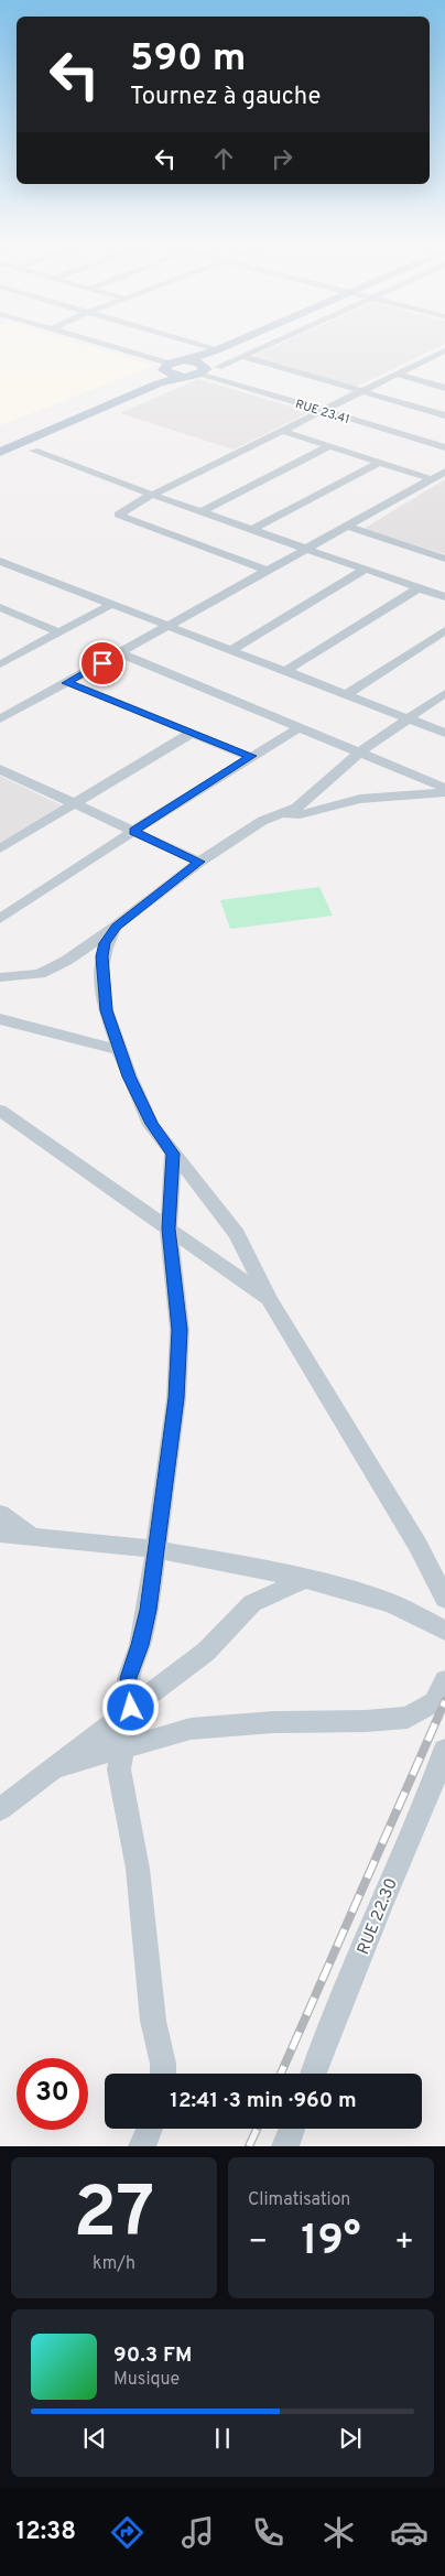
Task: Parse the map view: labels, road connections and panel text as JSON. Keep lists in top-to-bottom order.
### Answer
{
  "streets": {
    "main road": ["RUE 23.41"],
    "street": ["RUE 22.30"]
  },
  "page": {
    "turn": ["590 m", "Tournez à gauche"],
    "limit": "30",
    "trip": "12:41 · 3 min · 960 m",
    "tile": [
      ["27", "km/h"],
      "Climatisation"
    ],
    "heat": ["−", "19°", "+"],
    "song": ["90.3 FM", "Musique"],
    "tabs": "12:38"
  }
}
